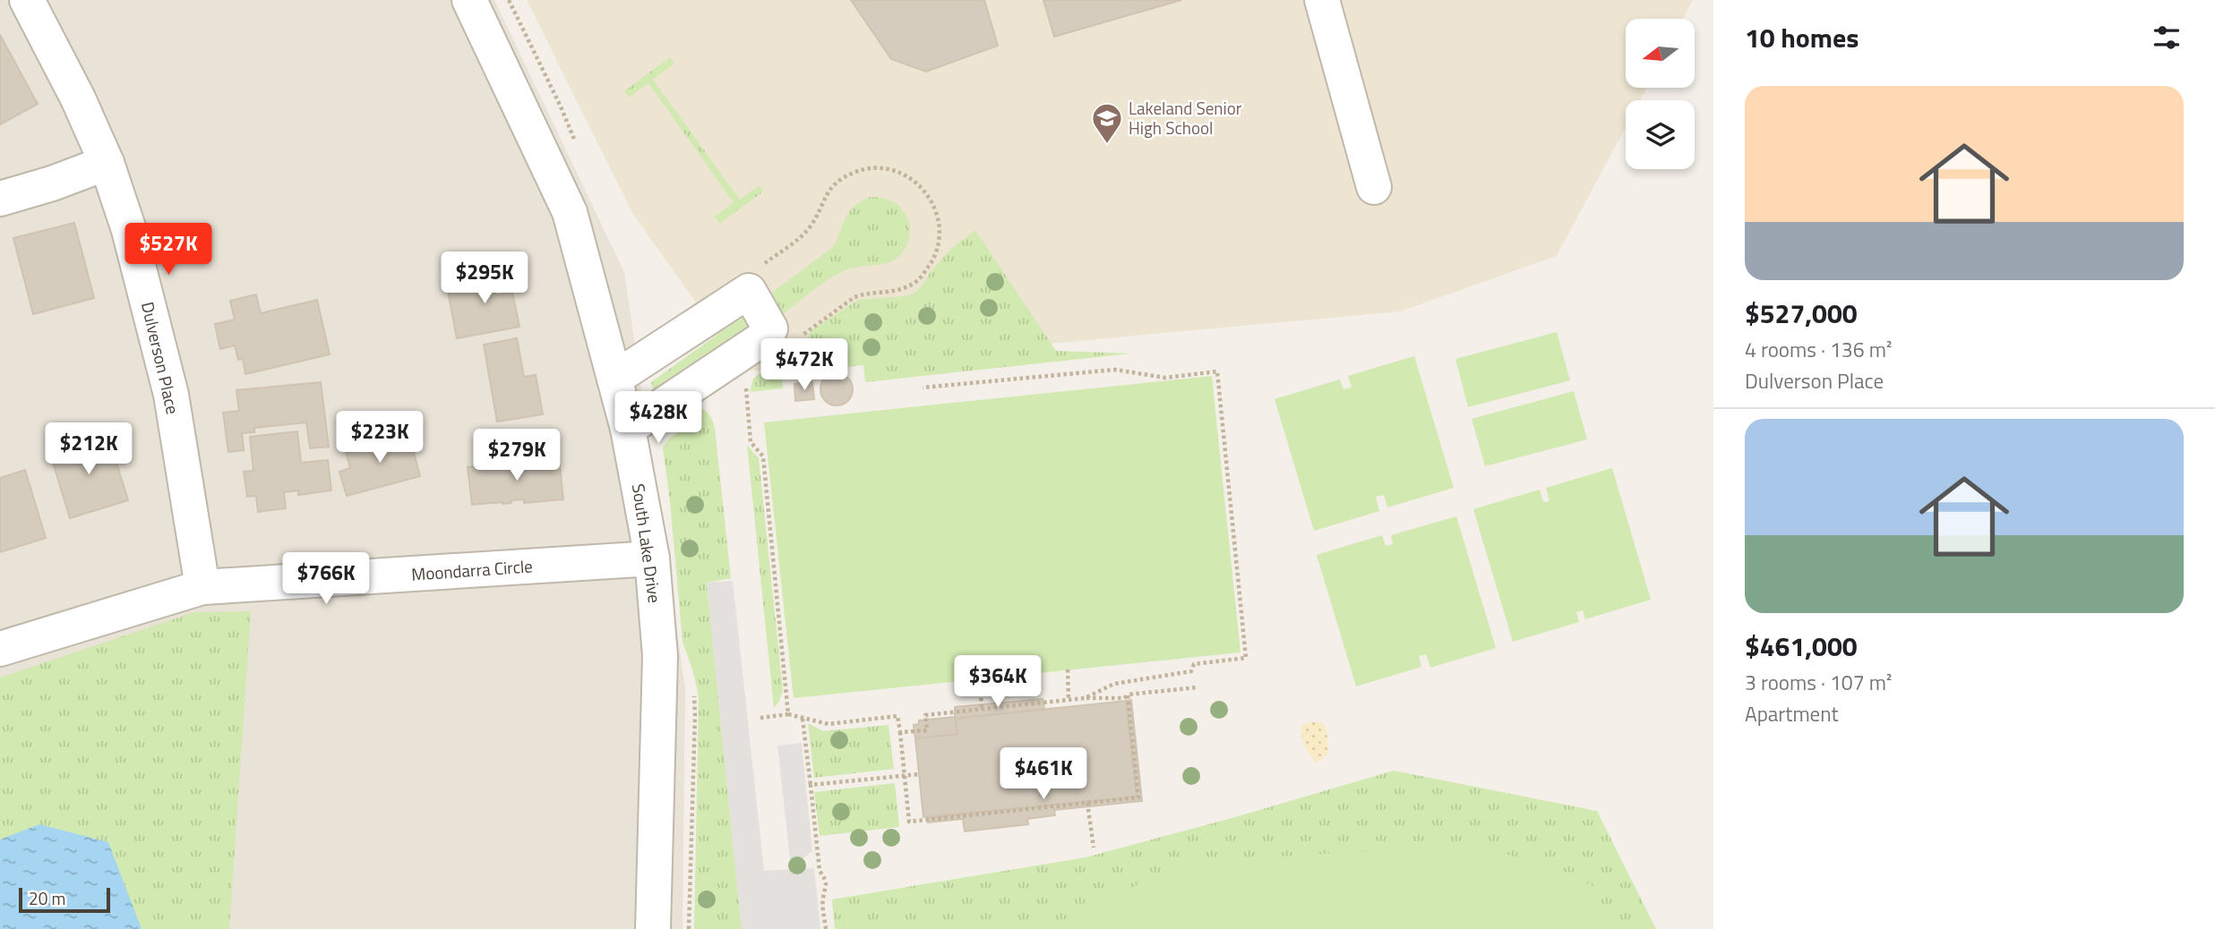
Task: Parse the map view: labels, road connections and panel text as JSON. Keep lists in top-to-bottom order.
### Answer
{
  "streets": {
    "street": ["Dulverson Place", "South Lake Drive", "Moondarra Circle"]
  },
  "crossings": [
    ["Dulverson Place", "Moondarra Circle"],
    ["South Lake Drive", "Moondarra Circle"]
  ],
  "places": {
    "school or university": ["Lakeland Senior High School"]
  },
  "scale_bar": "20 m",
  "north": "left",
  "page": {
    "heading": "10 homes",
    "list": [
      {
        "name": "$527,000",
        "note": "4 rooms · 136 m² · Dulverson Place"
      },
      {
        "name": "$461,000",
        "note": "3 rooms · 107 m² · Apartment"
      }
    ],
    "price": [
      "$527K",
      "$295K",
      "$472K",
      "$428K",
      "$223K",
      "$212K",
      "$279K",
      "$766K",
      "$364K",
      "$461K"
    ],
    "scale": "20 m"
  }
}
